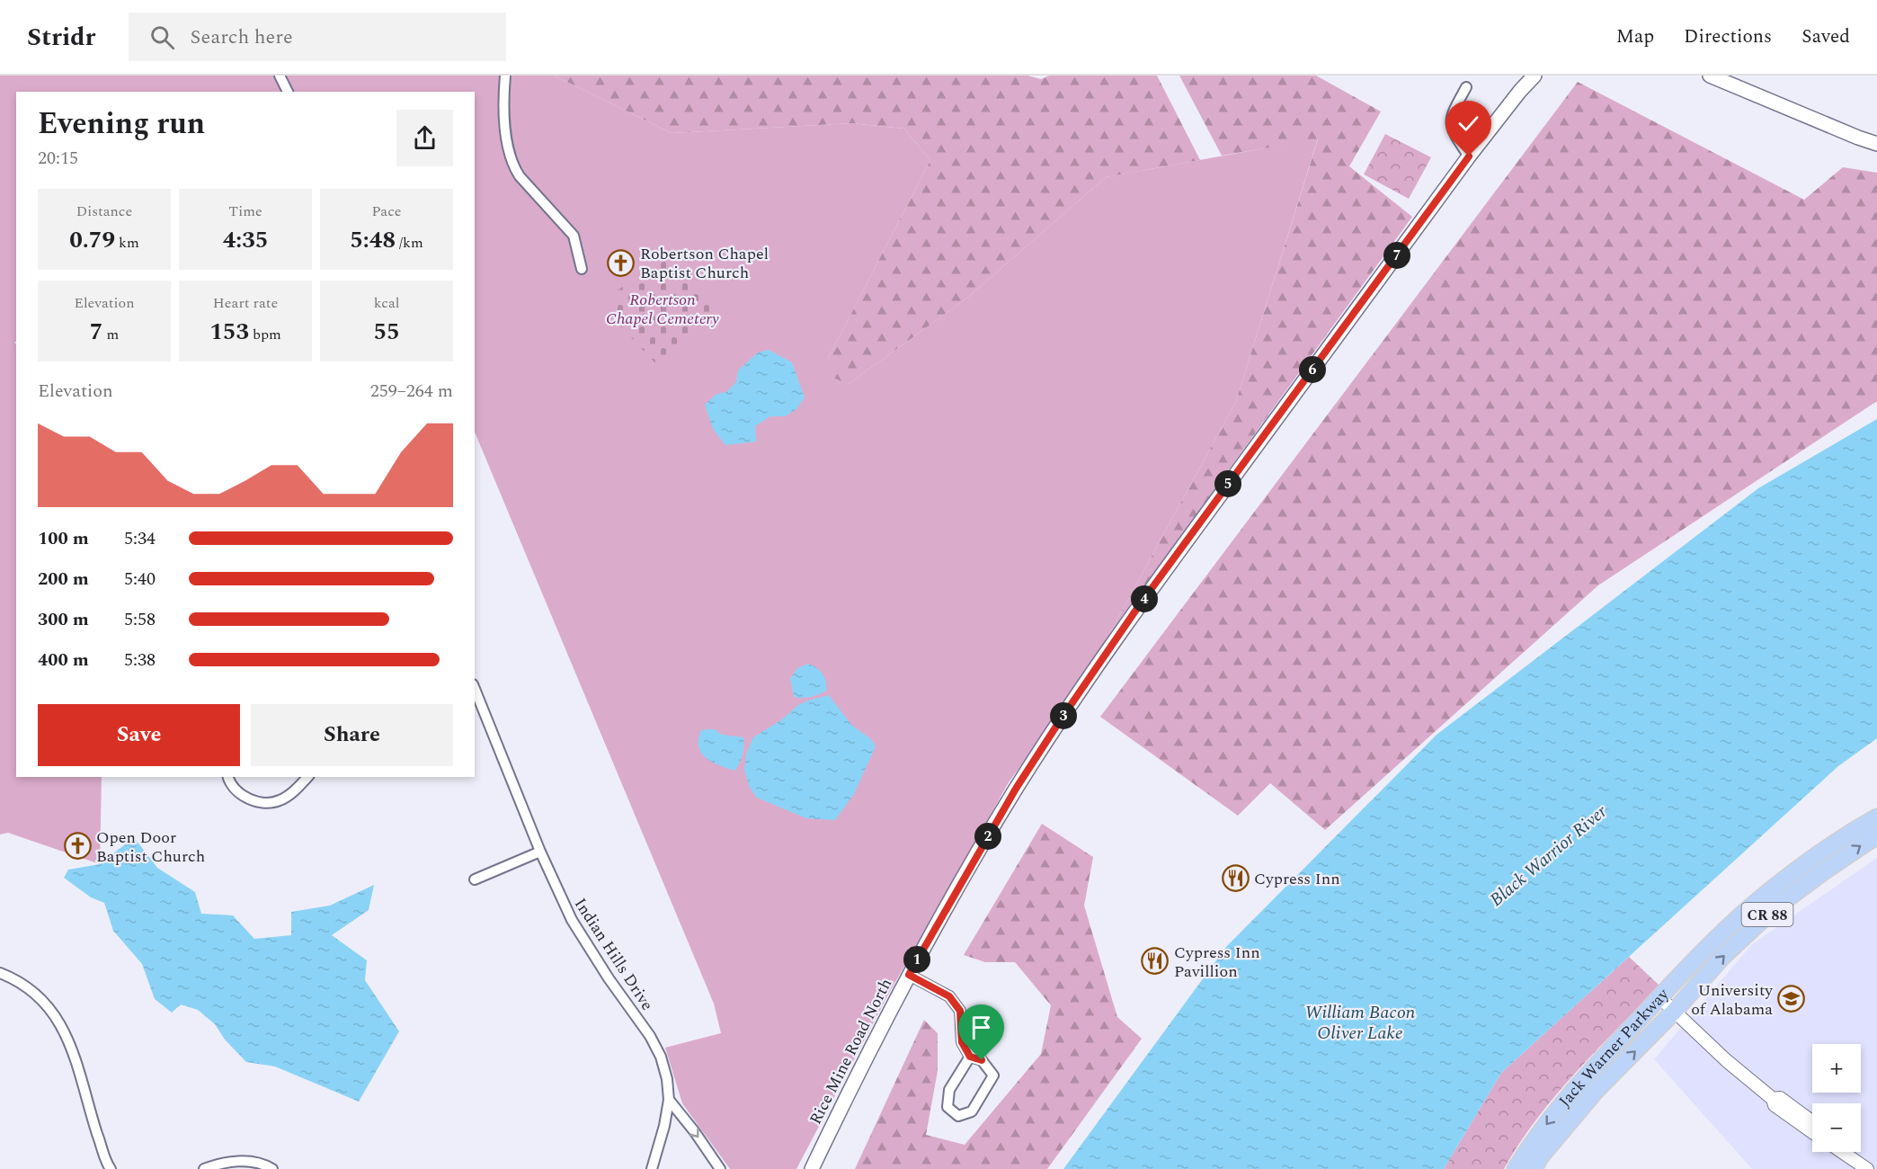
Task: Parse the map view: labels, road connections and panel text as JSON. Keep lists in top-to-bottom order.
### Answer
{
  "streets": {
    "main road": ["CR 88", "Jack Warner Parkway", "Rice Mine Road North"],
    "street": ["Indian Hills Drive"]
  },
  "water": ["Black Warrior River", "William Bacon Oliver Lake"],
  "parks": ["Robertson Chapel Cemetery"],
  "places": {
    "church": ["Robertson Chapel Baptist Church", "Open Door Baptist Church"],
    "restaurant": ["Cypress Inn", "Cypress Inn Pavillion"],
    "school or university": ["University of Alabama"]
  },
  "page": {
    "header": "Stridr",
    "search": "Search here",
    "nav": ["Map", "Directions", "Saved"],
    "heading": ["Evening run", "20:15"],
    "stats": [
      ["Distance", "0.79 km"],
      ["Time", "4:35"],
      ["Pace", "5:48 /km"],
      ["Elevation", "7 m"],
      ["Heart rate", "153 bpm"],
      ["kcal", "55"]
    ],
    "pins": [
      "7",
      "6",
      "5",
      "4",
      "3",
      "2",
      "1"
    ],
    "chart": ["Elevation", "259–264 m"],
    "list": [
      {
        "name": "100 m",
        "note": "5:34"
      },
      {
        "name": "200 m",
        "note": "5:40"
      },
      {
        "name": "300 m",
        "note": "5:58"
      },
      {
        "name": "400 m",
        "note": "5:38"
      }
    ],
    "buttons": ["Save", "Share"],
    "map_buttons": ["+", "−"]
  }
}
